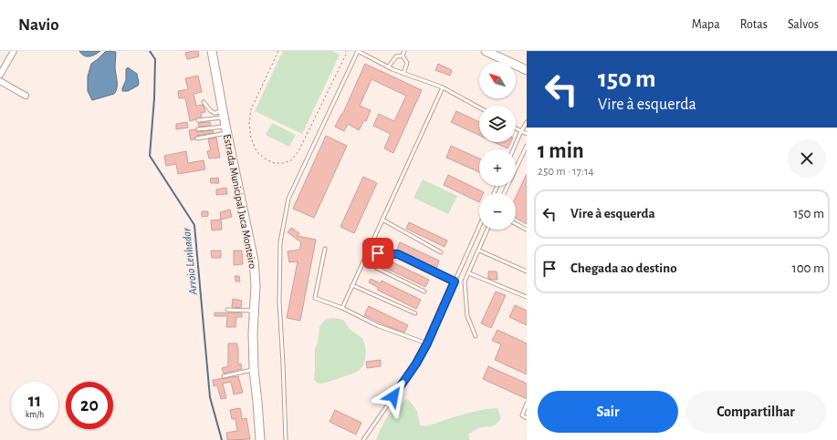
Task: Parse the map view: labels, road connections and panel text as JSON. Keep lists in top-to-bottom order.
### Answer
{
  "streets": {
    "street": ["Estrada Municipal Juca Monteiro"]
  },
  "water": ["Arroio Lenhador"],
  "north": "top left",
  "page": {
    "header": "Navio",
    "nav": ["Mapa", "Rotas", "Salvos"],
    "turn": ["150 m", "Vire à esquerda"],
    "map_buttons": ["+", "−"],
    "heading": ["1 min", "250 m · 17:14"],
    "list": [
      {
        "name": "Vire à esquerda",
        "value": "150 m"
      },
      {
        "name": "Chegada ao destino",
        "value": "100 m"
      }
    ],
    "speed": "11 km/h",
    "limit": "20",
    "buttons": ["Sair", "Compartilhar"]
  }
}
